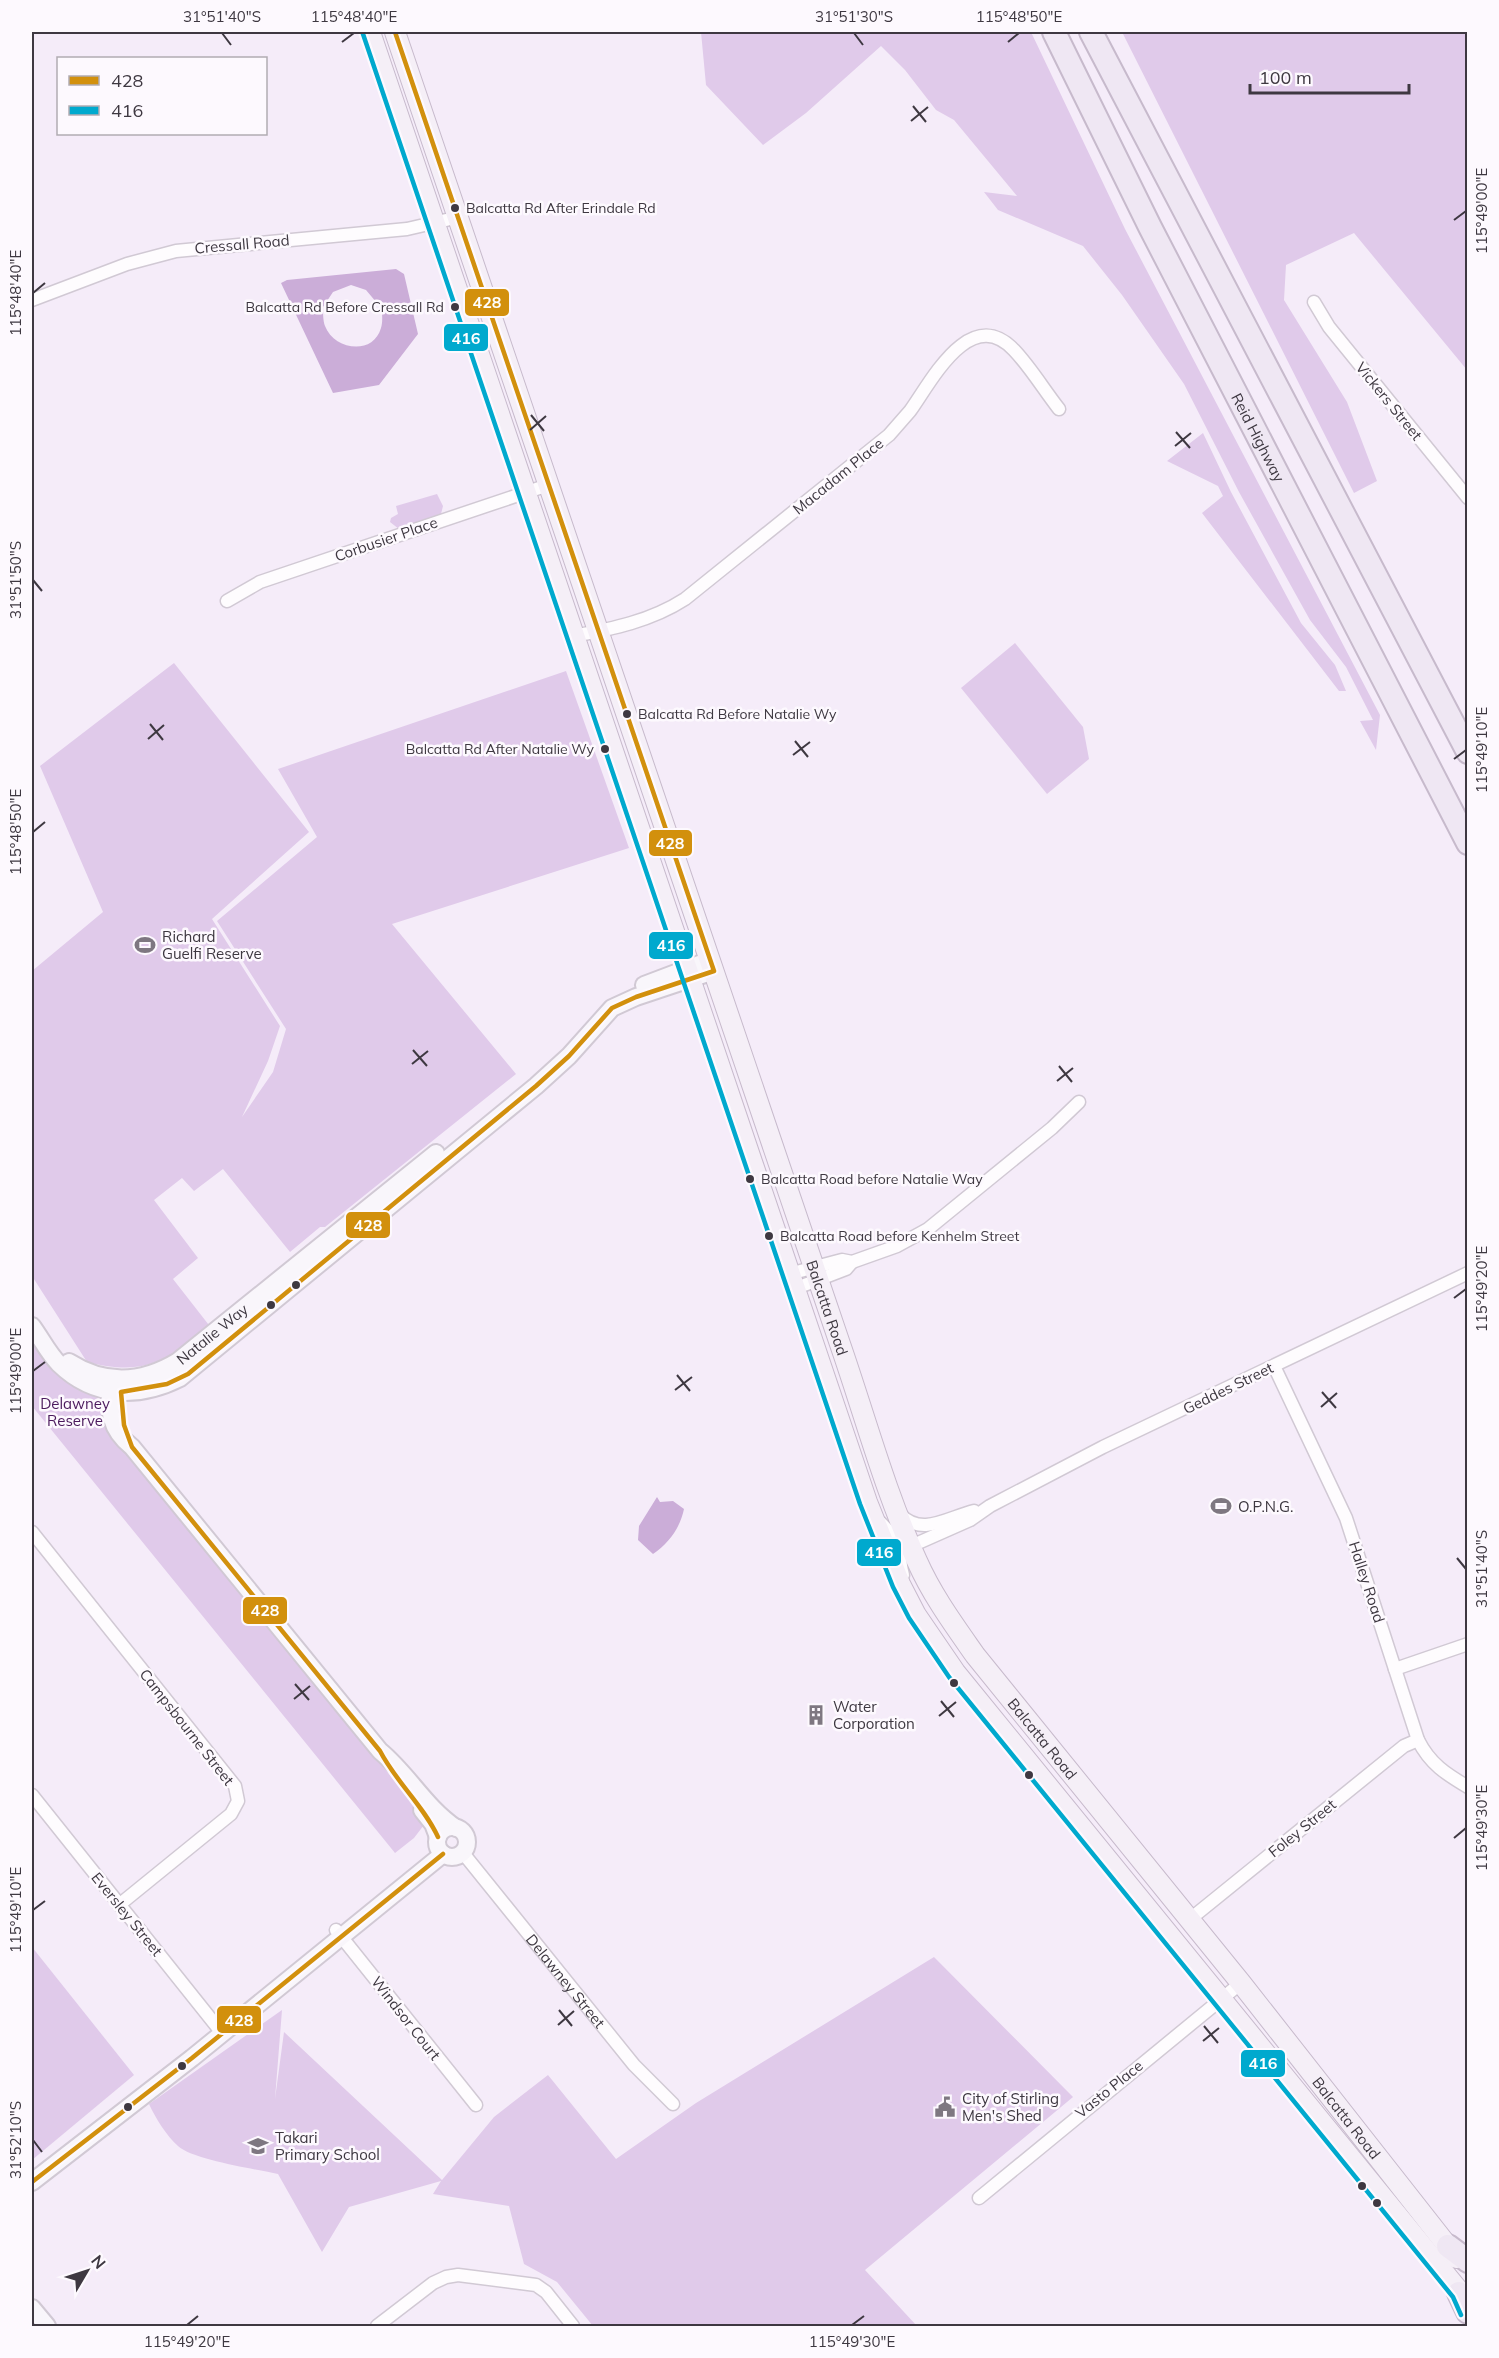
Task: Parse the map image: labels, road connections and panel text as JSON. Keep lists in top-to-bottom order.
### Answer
{
  "streets": {
    "highway": ["Reid Highway"],
    "main road": ["Balcatta Road"],
    "street": [
      "Cressall Road",
      "Vickers Street",
      "Macadam Place",
      "Corbusier Place",
      "Natalie Way",
      "Geddes Street",
      "Halley Road",
      "Campsbourne Street",
      "Foley Street",
      "Eversley Street",
      "Delawney Street",
      "Windsor Court",
      "Vasto Place"
    ]
  },
  "crossings": [
    ["Cressall Road", "Balcatta Road"],
    ["Macadam Place", "Balcatta Road"],
    ["Corbusier Place", "Balcatta Road"],
    ["Balcatta Road", "Natalie Way"],
    ["Balcatta Road", "Geddes Street"],
    ["Balcatta Road", "Foley Street"],
    ["Balcatta Road", "Vasto Place"],
    ["Geddes Street", "Halley Road"],
    ["Halley Road", "Foley Street"],
    ["Campsbourne Street", "Eversley Street"]
  ],
  "parks": ["Delawney Reserve"],
  "places": {
    "other": [
      "Balcatta Rd After Erindale Rd",
      "Balcatta Rd Before Cressall Rd",
      "Balcatta Rd Before Natalie Wy",
      "Balcatta Rd After Natalie Wy",
      "Balcatta Road before Natalie Way",
      "Balcatta Road before Kenhelm Street"
    ],
    "sports": ["Richard Guelfi Reserve", "O.P.N.G."],
    "building": ["Water Corporation"],
    "public building": ["City of Stirling Men's Shed"],
    "school or university": ["Takari Primary School"]
  },
  "lines": ["transit line 428", "transit line 416"],
  "legend": ["428", "416"],
  "scale_bar": "100 m",
  "north": "top right",
  "coordinates": [
    "31°51'40\"S",
    "115°48'40\"E",
    "31°51'30\"S",
    "115°48'50\"E",
    "115°49'00\"E",
    "31°51'50\"S",
    "115°49'10\"E",
    "115°49'20\"E",
    "115°49'30\"E",
    "31°52'10\"S"
  ]
}
